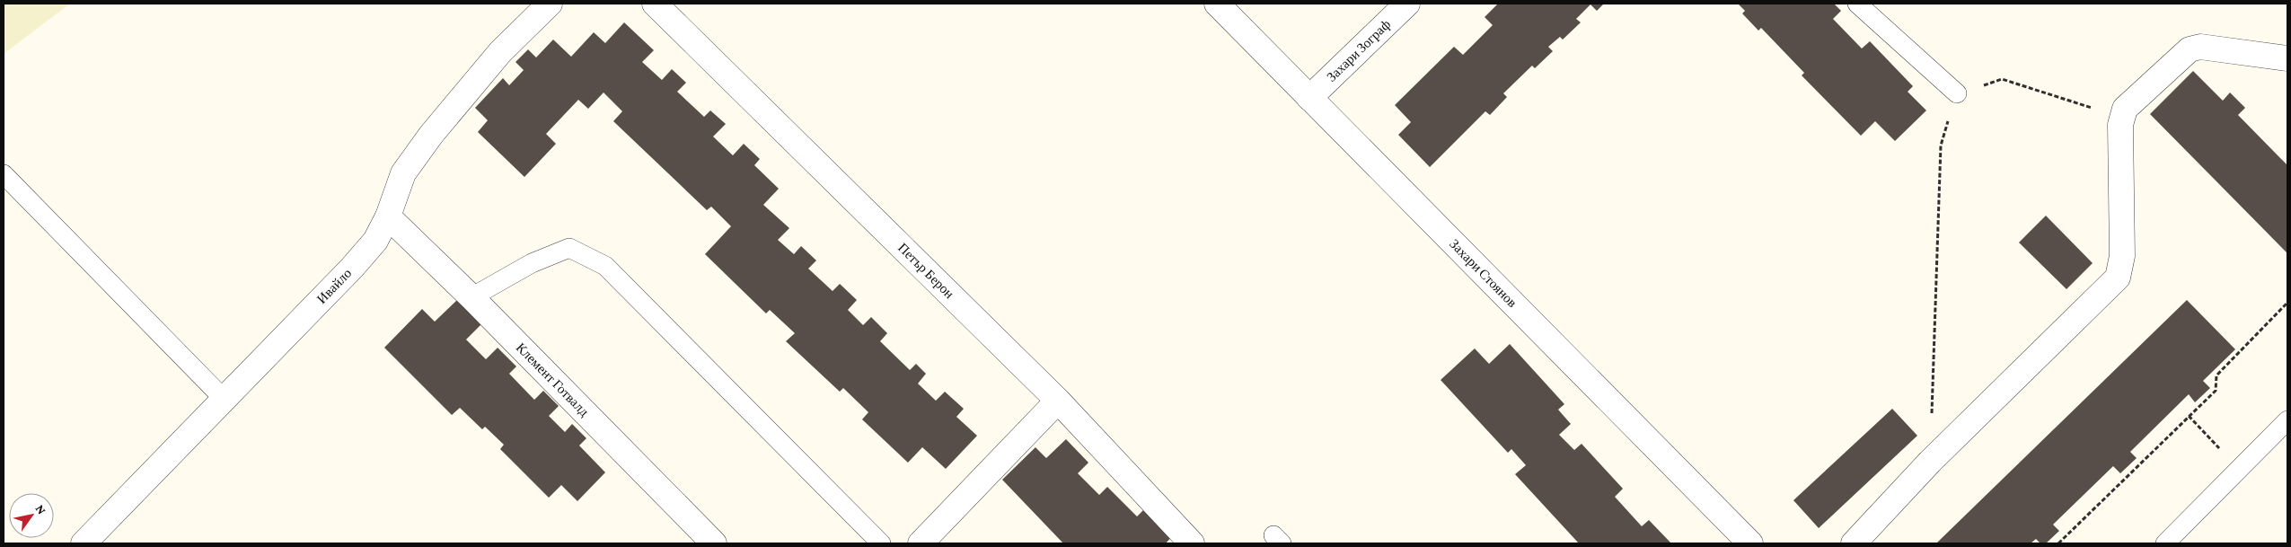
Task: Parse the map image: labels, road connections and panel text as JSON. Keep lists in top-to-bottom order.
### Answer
{
  "streets": {
    "street": [
      "Захари Зограф",
      "Петър Берон",
      "Захари Стоянов",
      "Ивайло",
      "Клемент Готвалд"
    ]
  },
  "crossings": [
    ["Захари Зограф", "Захари Стоянов"],
    ["Ивайло", "Клемент Готвалд"]
  ],
  "north": "top right"
}
